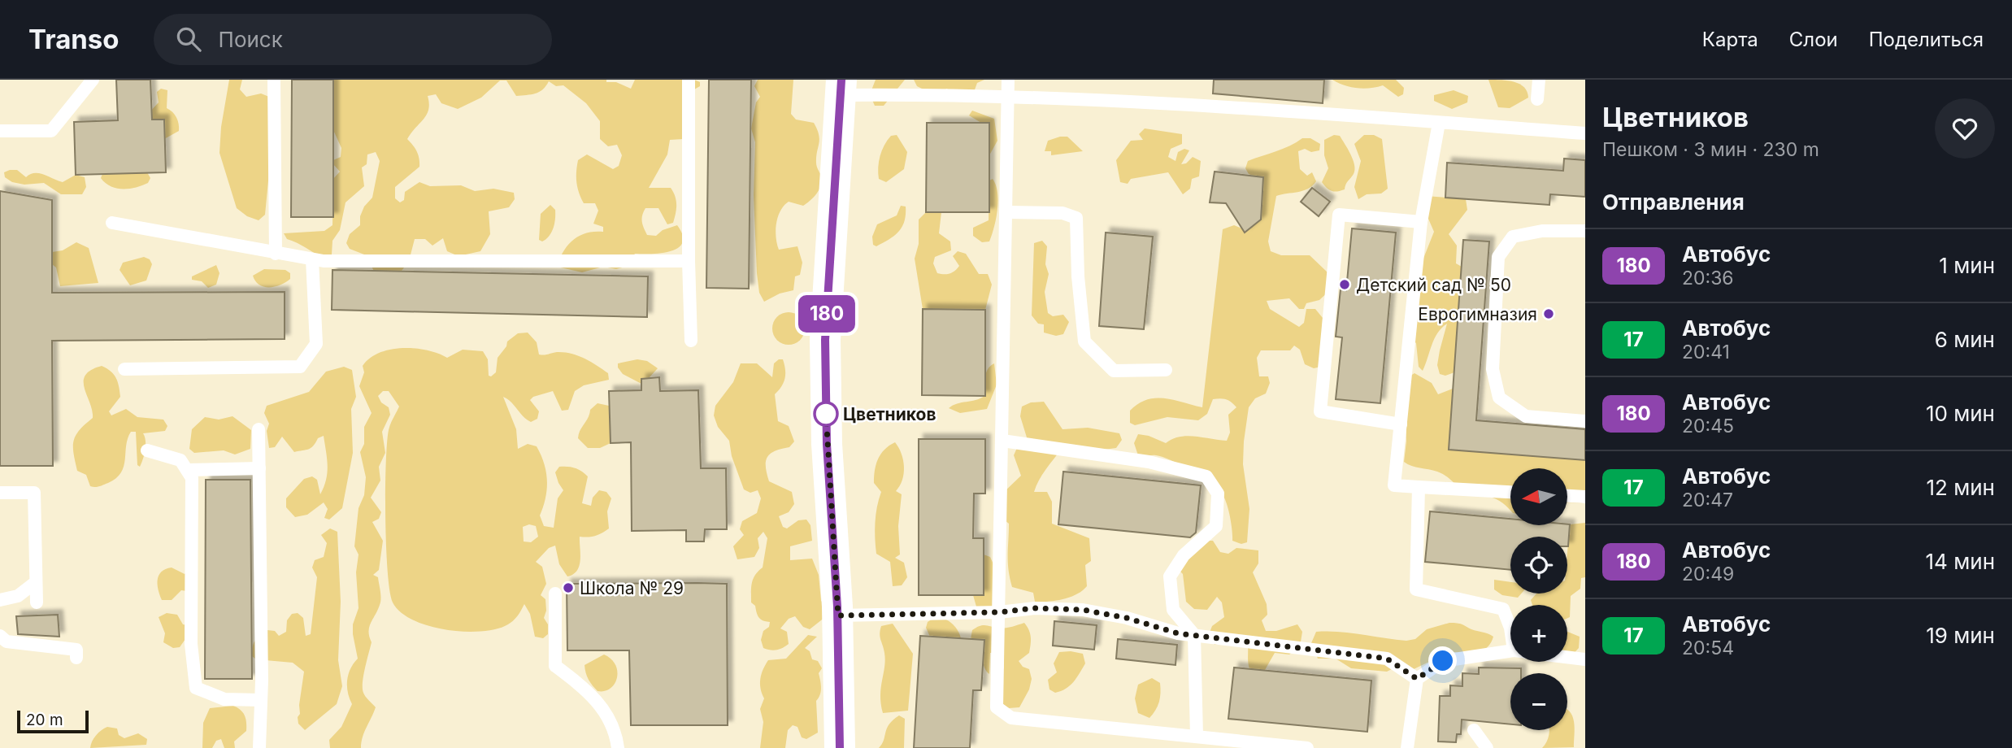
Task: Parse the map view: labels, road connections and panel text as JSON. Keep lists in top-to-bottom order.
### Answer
{
  "places": [
    "Детский сад № 50",
    "Еврогимназия",
    "Цветников",
    "Школа № 29"
  ],
  "lines": ["bus line 180"],
  "scale_bar": "20 m",
  "north": "left",
  "page": {
    "header": "Transo",
    "search": "Поиск",
    "nav": ["Карта", "Слои", "Поделиться"],
    "on_map": "180",
    "heading": [
      ["Цветников", "Пешком · 3 мин · 230 m"],
      "Отправления"
    ],
    "list": [
      {
        "mark": "180",
        "name": "Автобус",
        "note": "20:36",
        "value": "1 мин"
      },
      {
        "mark": "17",
        "name": "Автобус",
        "note": "20:41",
        "value": "6 мин"
      },
      {
        "mark": "180",
        "name": "Автобус",
        "note": "20:45",
        "value": "10 мин"
      },
      {
        "mark": "17",
        "name": "Автобус",
        "note": "20:47",
        "value": "12 мин"
      },
      {
        "mark": "180",
        "name": "Автобус",
        "note": "20:49",
        "value": "14 мин"
      },
      {
        "mark": "17",
        "name": "Автобус",
        "note": "20:54",
        "value": "19 мин"
      }
    ],
    "map_buttons": ["+", "−"],
    "scale": "20 m"
  }
}
